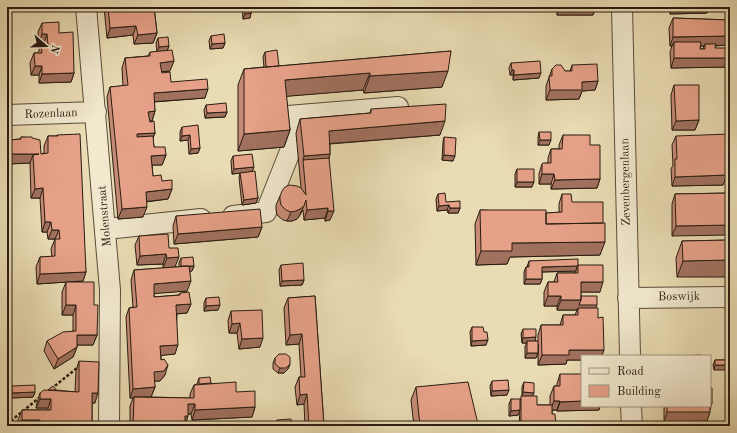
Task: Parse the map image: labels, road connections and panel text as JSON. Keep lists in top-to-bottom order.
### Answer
{
  "streets": {
    "street": [
      "Rozenlaan",
      "Zevenbergenlaan",
      "Molenstraat",
      "Boswijk"
    ]
  },
  "crossings": [
    ["Rozenlaan", "Molenstraat"],
    ["Zevenbergenlaan", "Boswijk"]
  ],
  "legend": ["Road", "Building"],
  "north": "right"
}
